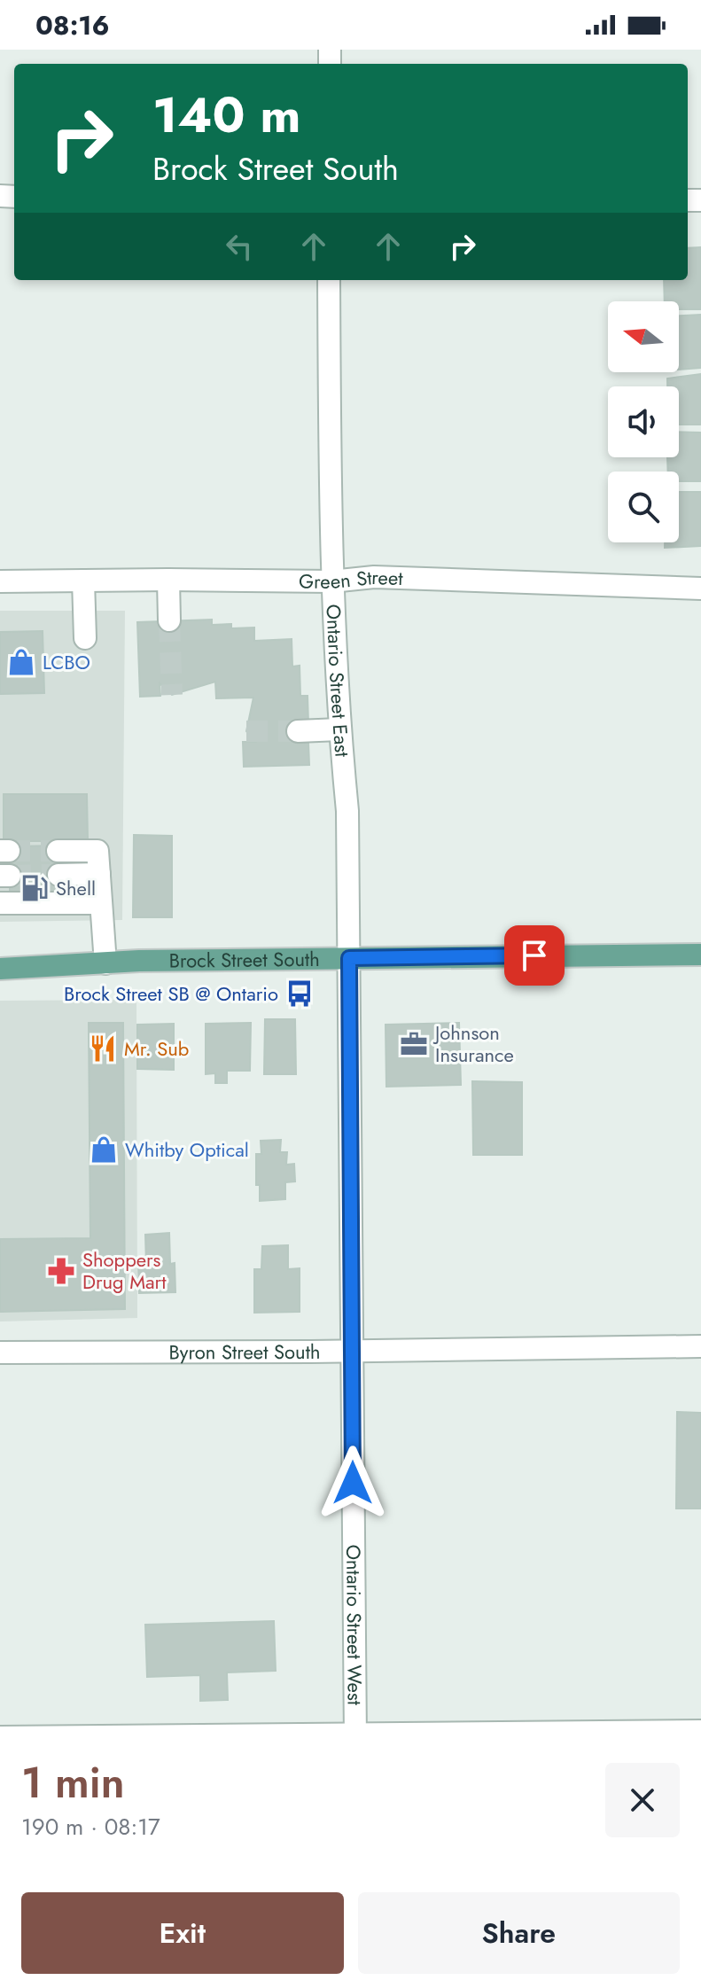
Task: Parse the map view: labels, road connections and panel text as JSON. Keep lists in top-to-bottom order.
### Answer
{
  "streets": {
    "main road": ["Brock Street South"],
    "street": [
      "Green Street",
      "Ontario Street East",
      "Byron Street South",
      "Ontario Street West"
    ]
  },
  "crossings": [
    ["Green Street", "Ontario Street East"],
    ["Ontario Street East", "Brock Street South"],
    ["Ontario Street East", "Ontario Street West"],
    ["Brock Street South", "Ontario Street West"],
    ["Byron Street South", "Ontario Street West"]
  ],
  "places": {
    "shop": ["LCBO", "Whitby Optical"],
    "fuel station": ["Shell"],
    "bus stop": ["Brock Street SB @ Ontario"],
    "office": ["Johnson Insurance"],
    "restaurant": ["Mr. Sub"],
    "pharmacy": ["Shoppers Drug Mart"]
  },
  "north": "left",
  "page": {
    "status": "08:16",
    "turn": ["140 m", "Brock Street South"],
    "heading": ["1 min", "190 m · 08:17"],
    "buttons": ["Exit", "Share"]
  }
}
